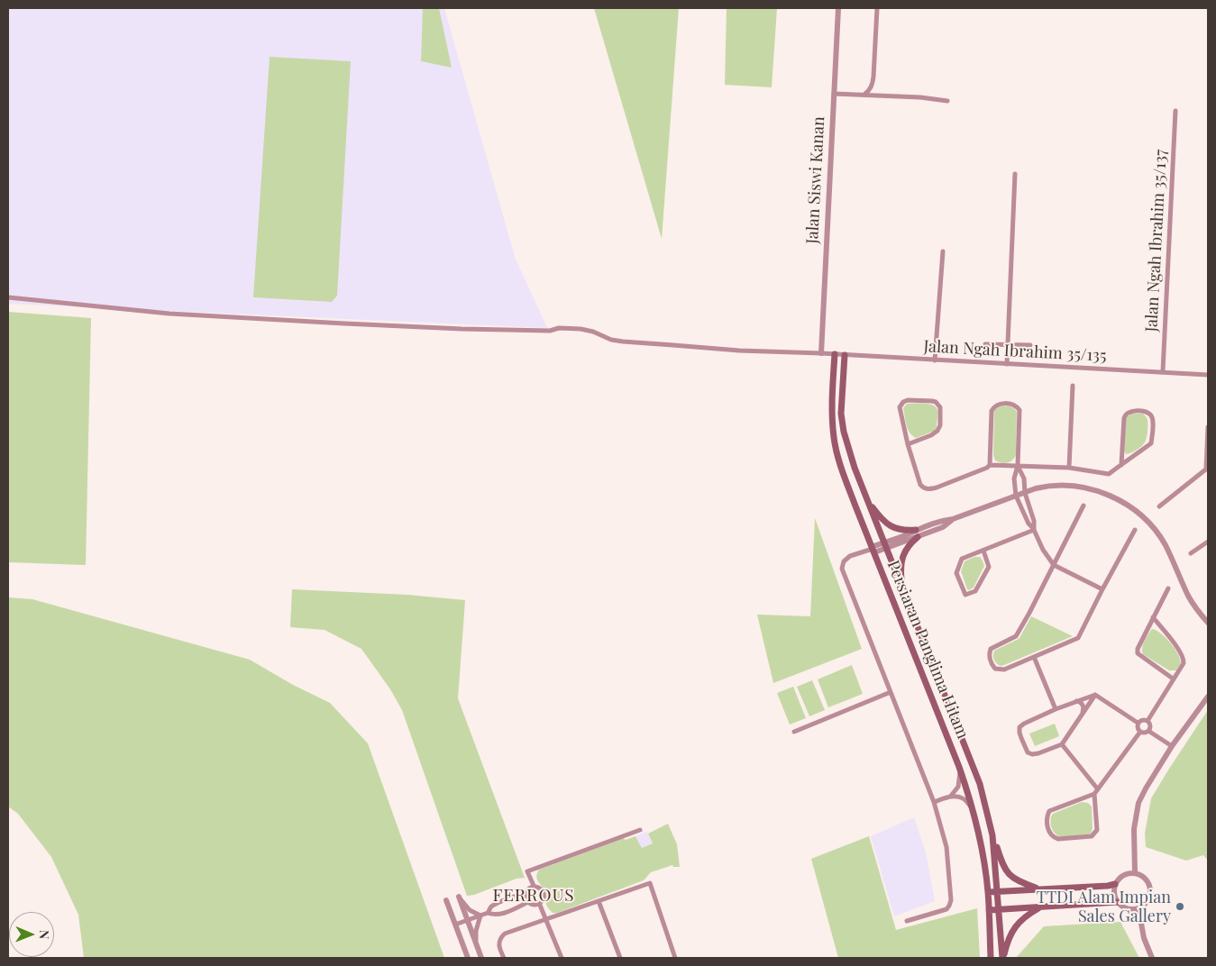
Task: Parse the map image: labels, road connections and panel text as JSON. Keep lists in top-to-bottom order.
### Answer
{
  "streets": {
    "main road": ["Persiaran Panglima Hitam"],
    "street": ["Jalan Siswi Kanan", "Jalan Ngah Ibrahim 35/137", "Jalan Ngah Ibrahim 35/135"]
  },
  "crossings": [
    ["Jalan Siswi Kanan", "Jalan Ngah Ibrahim 35/135"],
    ["Jalan Ngah Ibrahim 35/137", "Jalan Ngah Ibrahim 35/135"],
    ["Jalan Ngah Ibrahim 35/135", "Persiaran Panglima Hitam"]
  ],
  "districts": ["FERROUS"],
  "places": ["TTDI Alam Impian Sales Gallery"],
  "north": "right"
}
